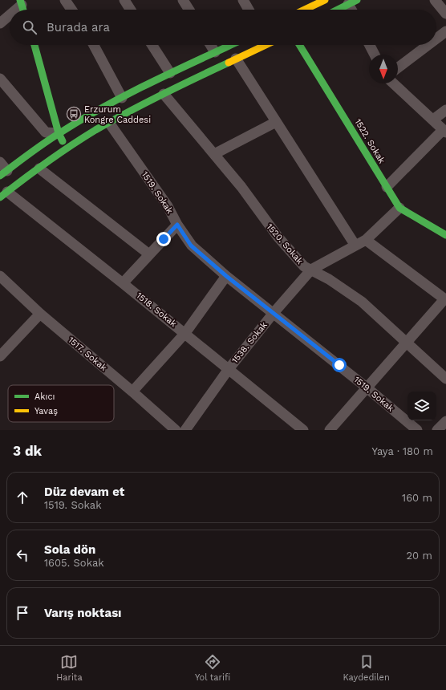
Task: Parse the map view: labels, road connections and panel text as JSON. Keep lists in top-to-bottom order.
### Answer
{
  "streets": {
    "main road": ["1522. Sokak"],
    "street": [
      "1519. Sokak",
      "1520. Sokak",
      "1518. Sokak",
      "1538. Sokak",
      "1517. Sokak"
    ]
  },
  "crossings": [
    ["1522. Sokak", "1538. Sokak"],
    ["1519. Sokak", "1538. Sokak"],
    ["1520. Sokak", "1538. Sokak"],
    ["1518. Sokak", "1538. Sokak"]
  ],
  "places": {
    "bus stop": ["Erzurum Kongre Caddesi"]
  },
  "legend": ["Akıcı", "Yavaş"],
  "north": "bottom",
  "page": {
    "search": "Burada ara",
    "heading": ["3 dk", "Yaya · 180 m"],
    "list": [
      ["Düz devam et", "1519. Sokak", "160 m"],
      ["Sola dön", "1605. Sokak", "20 m"],
      "Varış noktası"
    ],
    "nav": ["Harita", "Yol tarifi", "Kaydedilen"]
  }
}
